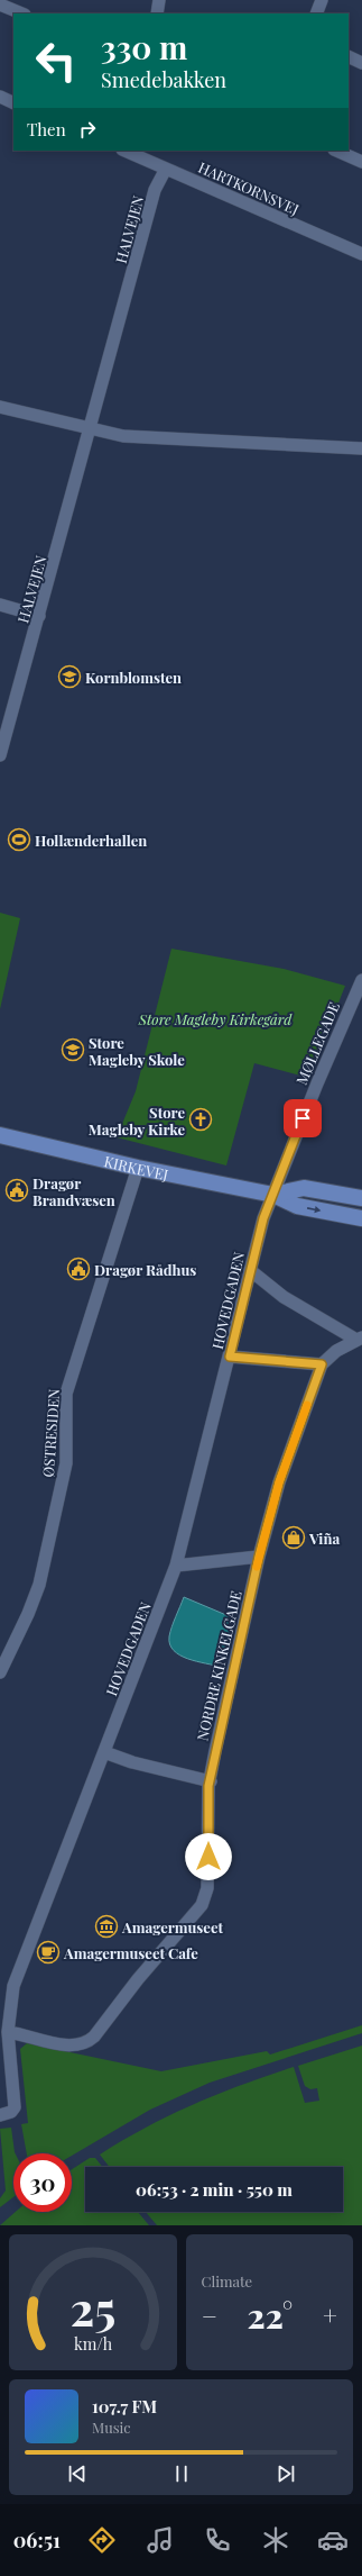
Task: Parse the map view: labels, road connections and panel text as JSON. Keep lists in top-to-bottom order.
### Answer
{
  "streets": {
    "main road": ["KIRKEVEJ"],
    "street": [
      "HARTKORNSVEJ",
      "HALVEJEN",
      "MØLLEGADE",
      "HOVEDGADEN",
      "ØSTRESIDEN",
      "NORDRE KINKELGADE"
    ]
  },
  "crossings": [
    ["HARTKORNSVEJ", "HALVEJEN"],
    ["MØLLEGADE", "KIRKEVEJ"],
    ["MØLLEGADE", "HOVEDGADEN"],
    ["KIRKEVEJ", "HOVEDGADEN"],
    ["KIRKEVEJ", "ØSTRESIDEN"],
    ["HOVEDGADEN", "NORDRE KINKELGADE"]
  ],
  "parks": ["Store Magleby Kirkegård"],
  "places": {
    "school or university": ["Kornblomsten", "Store Magleby Skole"],
    "sports": ["Hollænderhallen"],
    "church": ["Store Magleby Kirke"],
    "public building": ["Dragør Brandvæsen", "Dragør Rådhus"],
    "shop": ["Viña"],
    "museum": ["Amagermuseet"],
    "cafe": ["Amagermuseet Cafe"]
  },
  "page": {
    "turn": ["330 m", "Smedebakken"],
    "then": "Then",
    "limit": "30",
    "trip": "06:53 · 2 min · 550 m",
    "tile": "Climate",
    "heat": ["−", "22°", "+"],
    "song": ["107.7 FM", "Music"],
    "tabs": "06:51",
    "gauge": ["25", "km/h"]
  }
}
